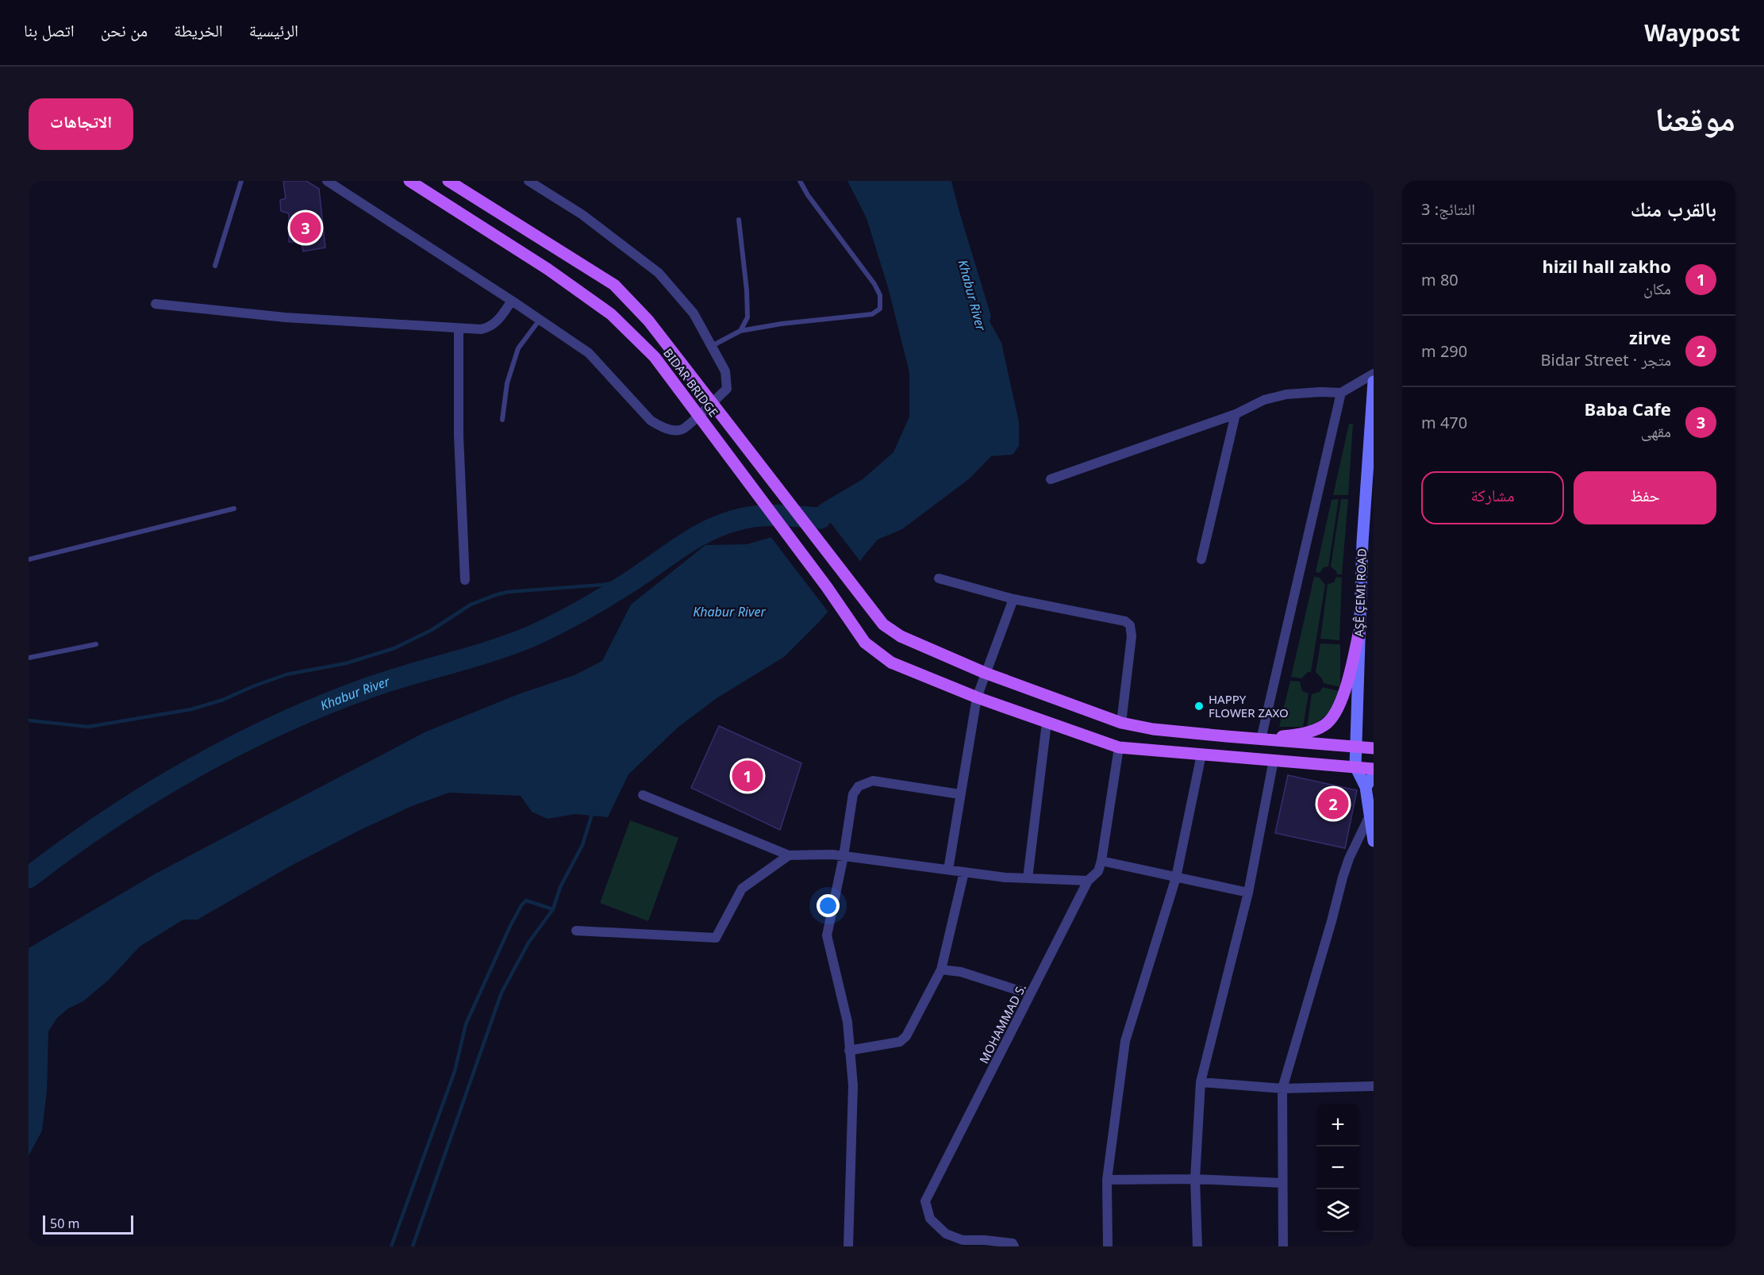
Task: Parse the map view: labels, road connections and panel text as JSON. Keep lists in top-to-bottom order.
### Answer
{
  "streets": {
    "main road": ["BIDAR BRIDGE", "AŞÊ ÇEMI ROAD"],
    "street": ["MOHAMMAD S."]
  },
  "crossings": [
    ["BIDAR BRIDGE", "AŞÊ ÇEMI ROAD"],
    ["BIDAR BRIDGE", "MOHAMMAD S."]
  ],
  "water": ["Khabur River"],
  "places": ["HAPPY FLOWER ZAXO"],
  "scale_bar": "50 m",
  "page": {
    "header": "Waypost",
    "nav": [
      "الرئيسية",
      "الخريطة",
      "من نحن",
      "اتصل بنا"
    ],
    "title": "موقعنا",
    "buttons": [
      "الاتجاهات",
      ["حفظ", "مشاركة"]
    ],
    "heading": ["بالقرب منك", "النتائج: 3"],
    "pins": ["3", "1", "2"],
    "list": [
      {
        "mark": "1",
        "name": "hizil hall zakho",
        "note": "مكان",
        "value": "80 m"
      },
      {
        "mark": "2",
        "name": "zirve",
        "note": "متجر · Bidar Street",
        "value": "290 m"
      },
      {
        "mark": "3",
        "name": "Baba Cafe",
        "note": "مقهى",
        "value": "470 m"
      }
    ],
    "map_buttons": ["+", "−"],
    "scale": "50 m"
  }
}
